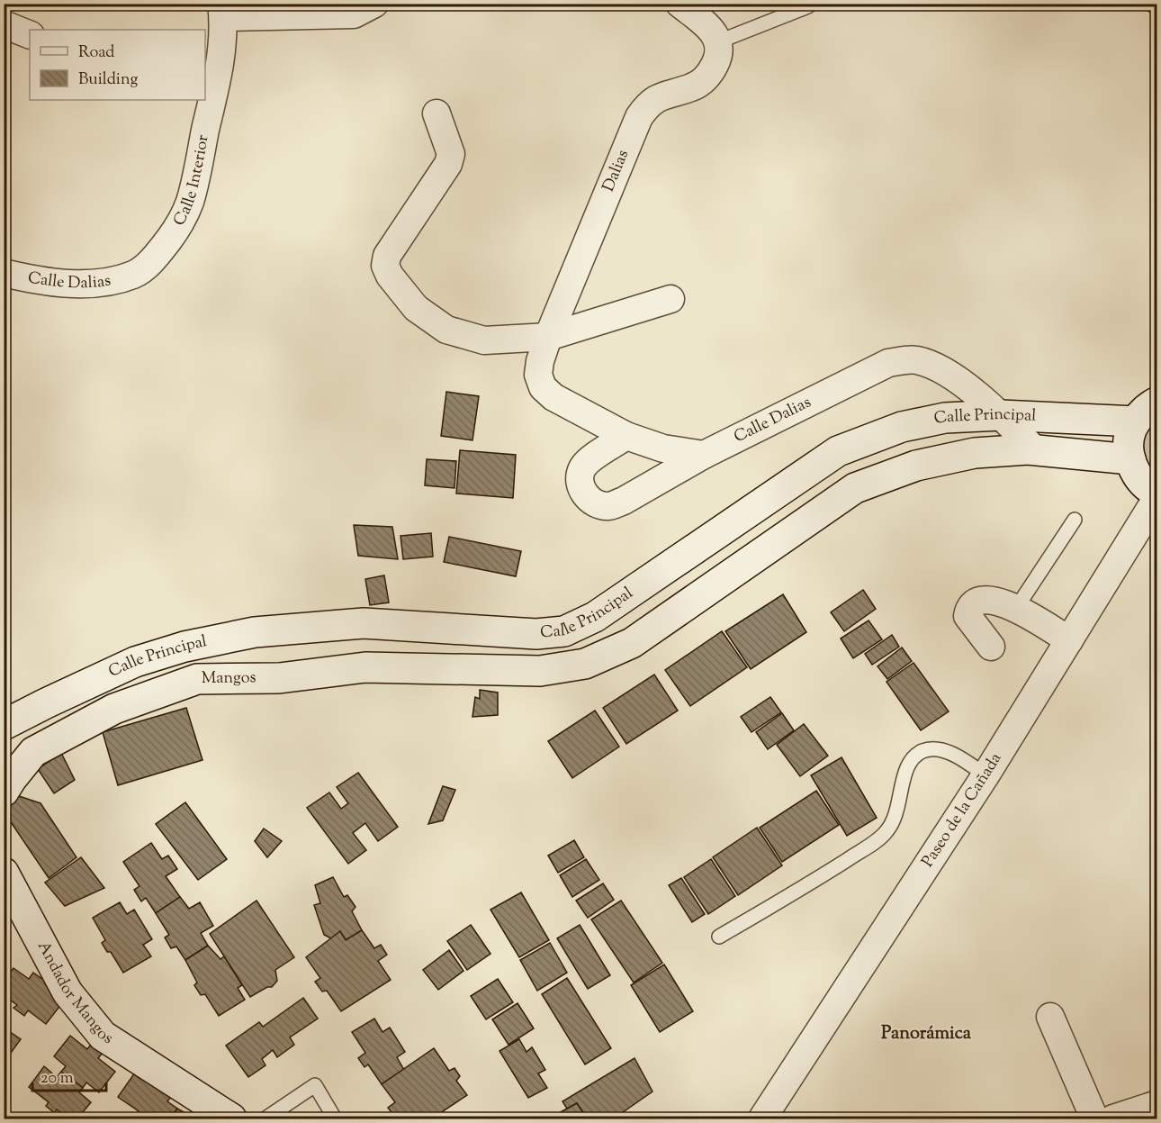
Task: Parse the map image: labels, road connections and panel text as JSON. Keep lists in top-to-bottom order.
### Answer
{
  "streets": {
    "street": [
      "Dalias",
      "Calle Interior",
      "Calle Dalias",
      "Calle Principal",
      "Mangos",
      "Paseo de la Cañada",
      "Andador Mangos"
    ]
  },
  "crossings": [
    ["Calle Interior", "Calle Dalias"],
    ["Calle Dalias", "Calle Principal"],
    ["Calle Principal", "Mangos"]
  ],
  "districts": ["Panorámica"],
  "legend": ["Road", "Building"],
  "scale_bar": "20 m"
}
